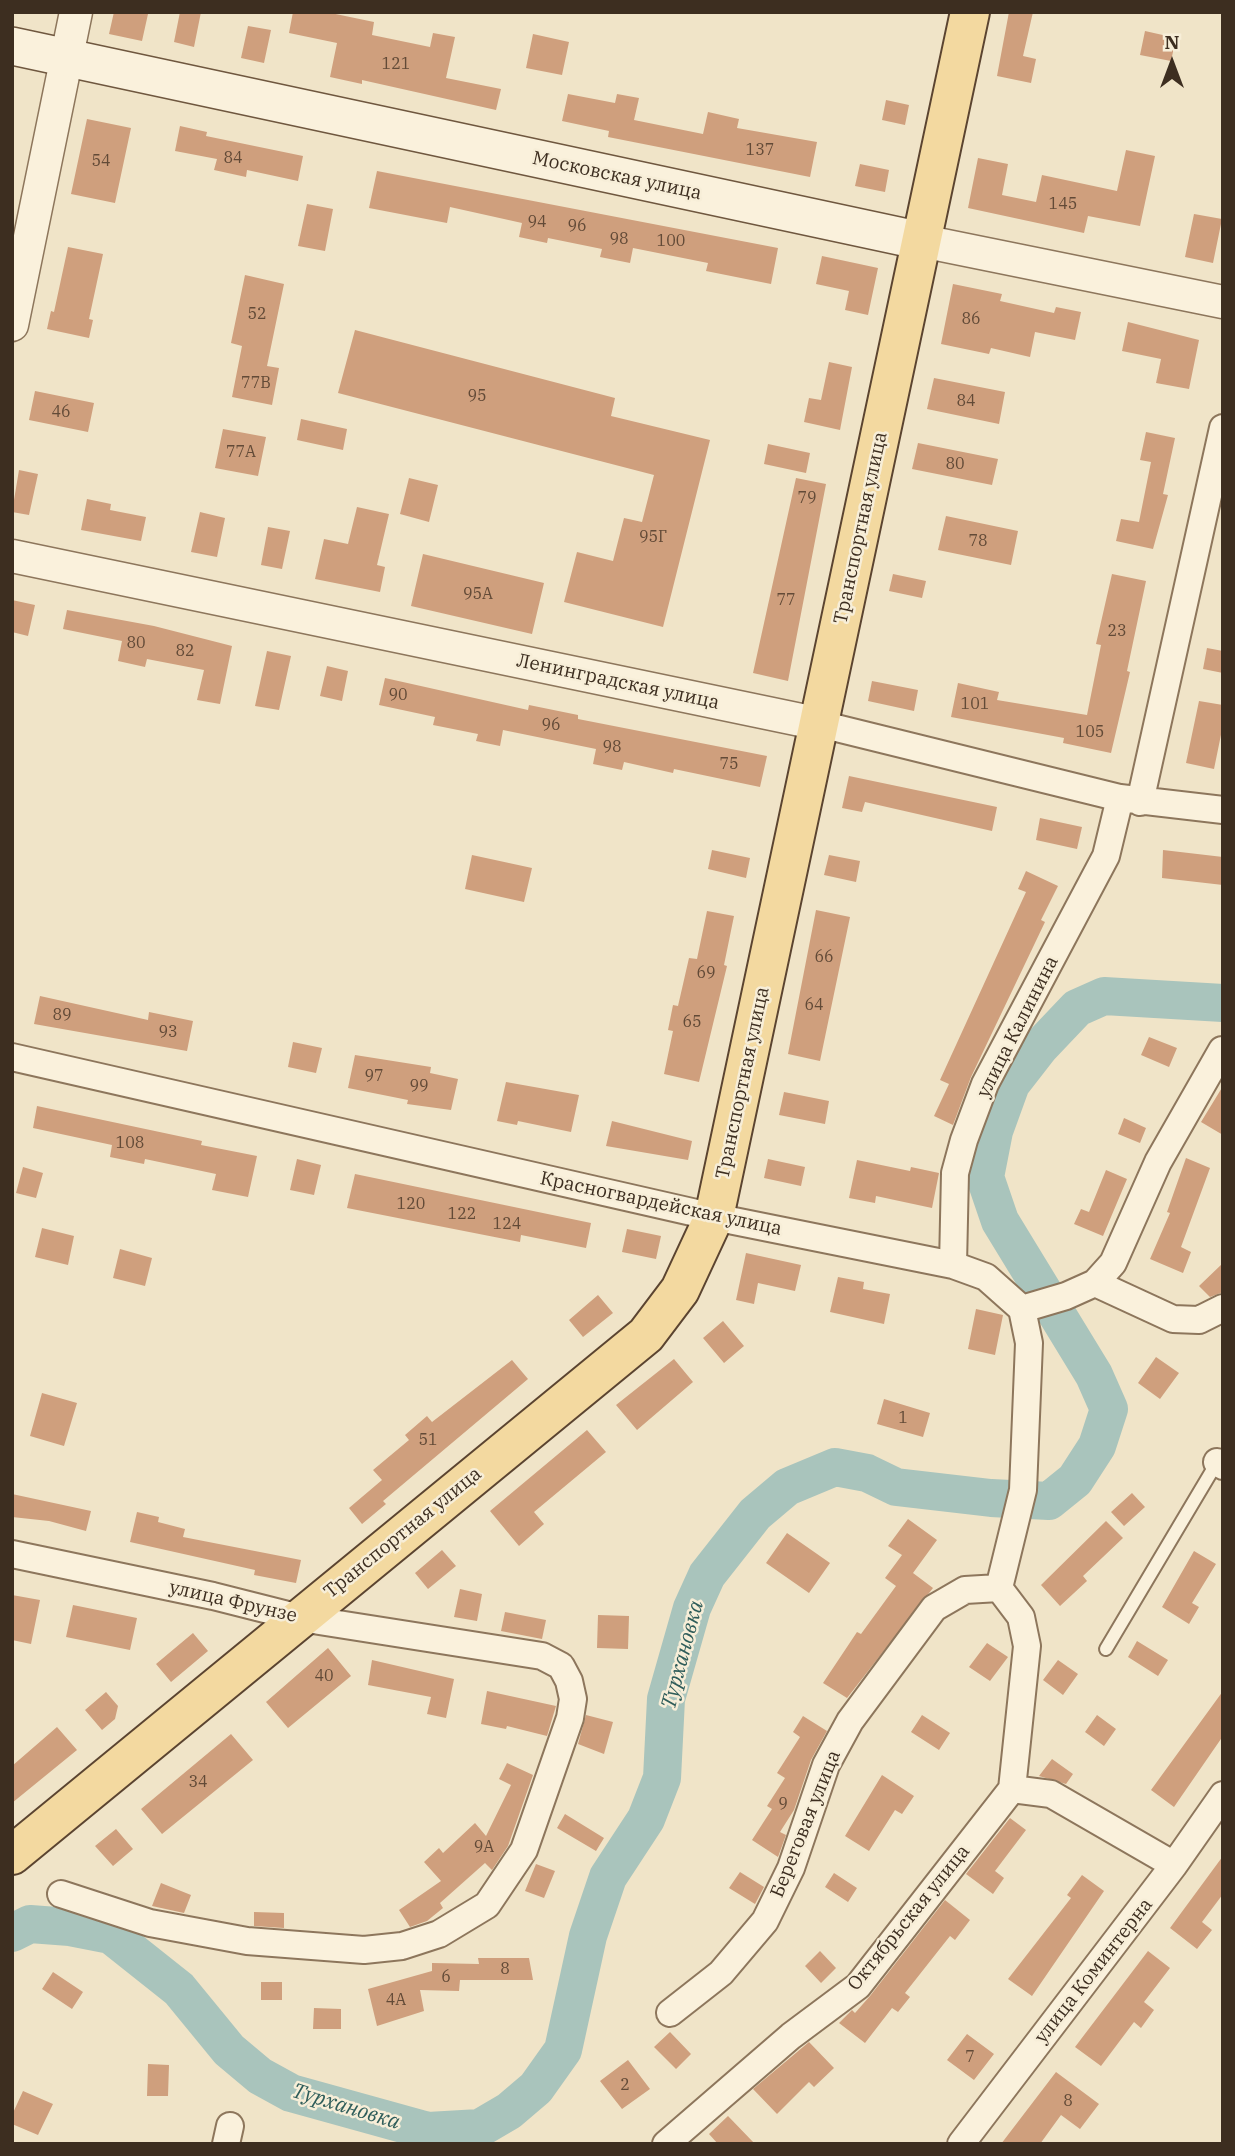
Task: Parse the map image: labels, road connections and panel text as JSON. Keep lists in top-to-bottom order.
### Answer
{
  "streets": {
    "main road": ["Московская улица", "Транспортная улица"],
    "street": [
      "Ленинградская улица",
      "улица Калинина",
      "Красногвардейская улица",
      "улица Фрунзе",
      "Береговая улица",
      "Октябрьская улица",
      "улица Коминтерна"
    ]
  },
  "crossings": [
    ["Московская улица", "Транспортная улица"],
    ["Транспортная улица", "Ленинградская улица"],
    ["Транспортная улица", "Красногвардейская улица"],
    ["Транспортная улица", "улица Фрунзе"],
    ["Ленинградская улица", "улица Калинина"],
    ["улица Калинина", "Красногвардейская улица"]
  ],
  "water": ["Турхановка"],
  "house_numbers": [
    "121",
    "137",
    "84",
    "54",
    "145",
    "94",
    "96",
    "98",
    "100",
    "52",
    "86",
    "77В",
    "95",
    "84",
    "46",
    "77А",
    "80",
    "79",
    "95Г",
    "78",
    "95А",
    "77",
    "23",
    "80",
    "82",
    "90",
    "101",
    "96",
    "105",
    "98",
    "75",
    "66",
    "69",
    "64",
    "89",
    "65",
    "93",
    "97",
    "99",
    "108",
    "120",
    "122",
    "124",
    "1",
    "51",
    "40",
    "34",
    "9",
    "9А",
    "8",
    "6",
    "4А",
    "7",
    "2",
    "8"
  ],
  "north": "top"
}
